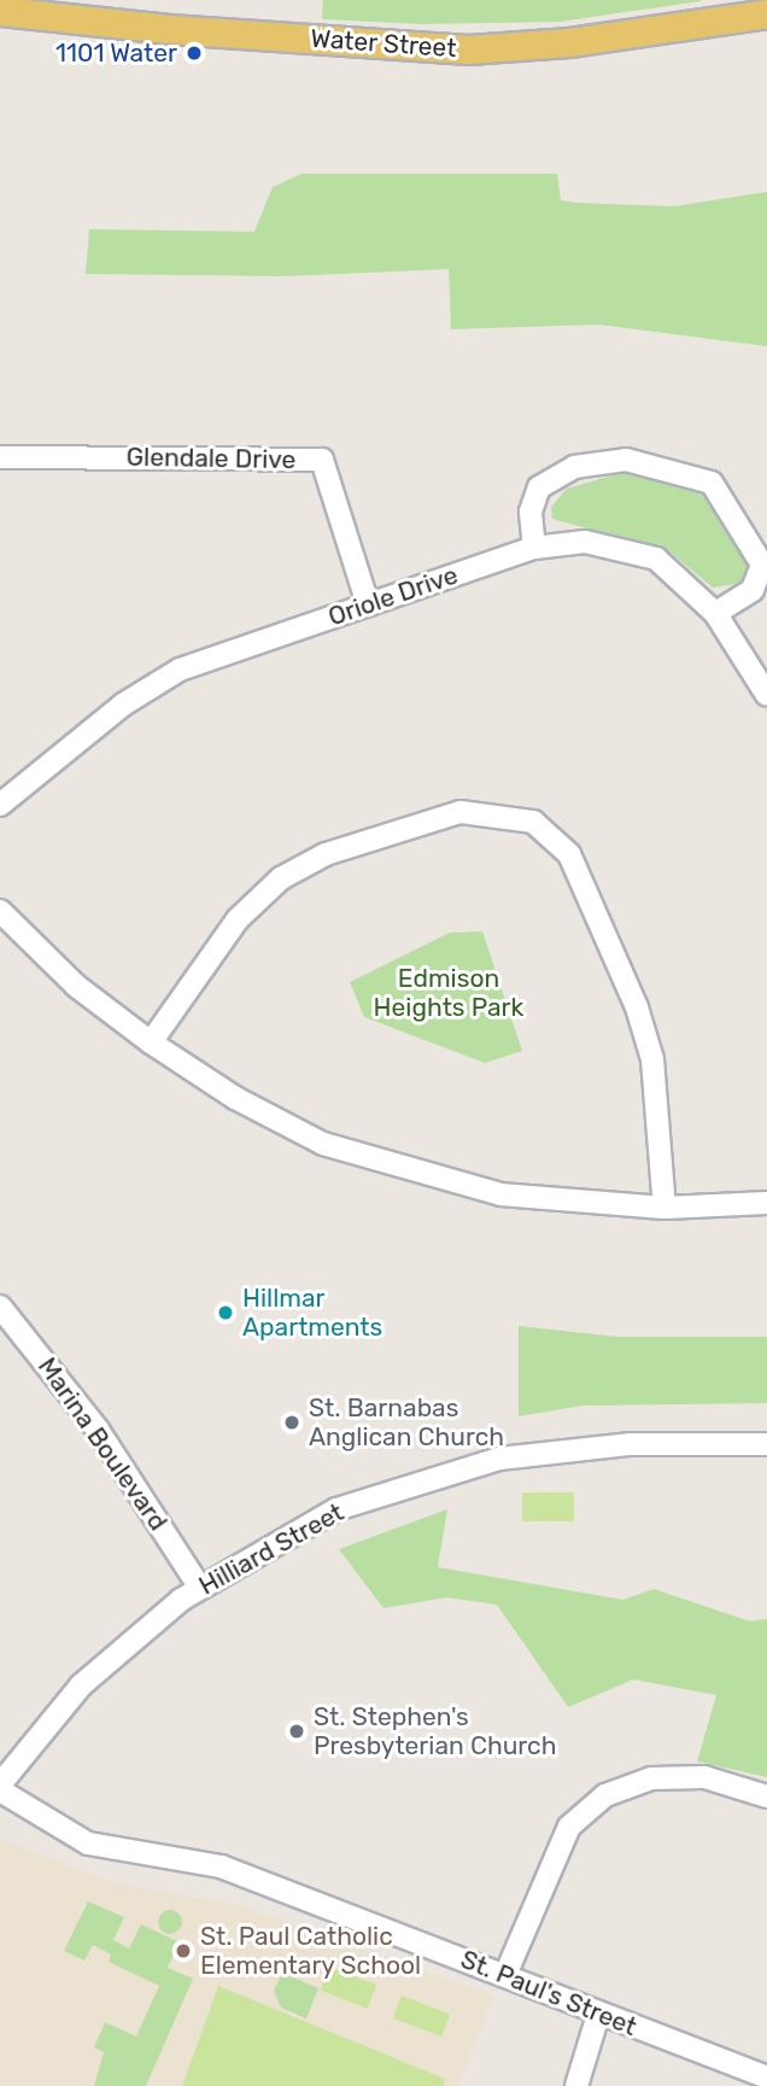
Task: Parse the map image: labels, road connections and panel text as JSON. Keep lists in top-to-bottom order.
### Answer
{
  "streets": {
    "main road": ["Water Street"],
    "street": [
      "Glendale Drive",
      "Oriole Drive",
      "Marina Boulevard",
      "Hilliard Street",
      "St. Paul's Street"
    ]
  },
  "crossings": [
    ["Glendale Drive", "Oriole Drive"],
    ["Marina Boulevard", "Hilliard Street"],
    ["Hilliard Street", "St. Paul's Street"]
  ],
  "parks": ["Edmison Heights Park"],
  "places": [
    "1101 Water",
    "Hillmar Apartments",
    "St. Barnabas Anglican Church",
    "St. Stephen's Presbyterian Church",
    "St. Paul Catholic Elementary School"
  ]
}
